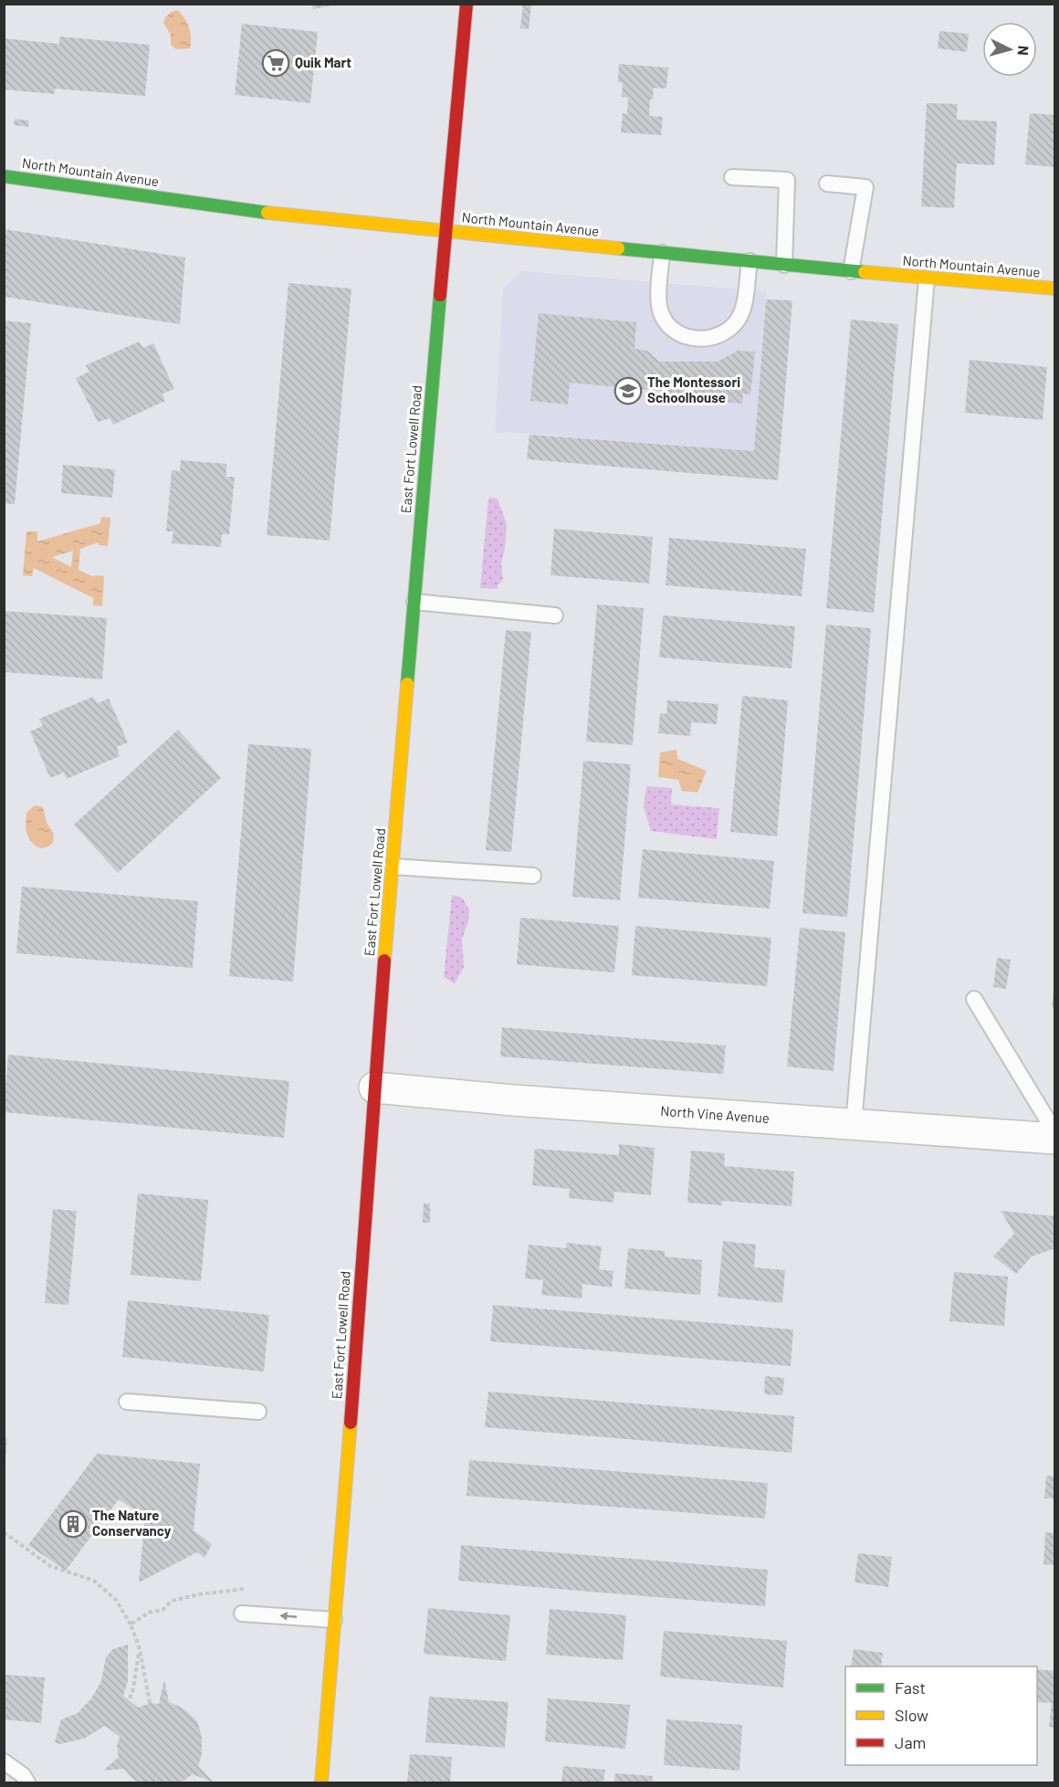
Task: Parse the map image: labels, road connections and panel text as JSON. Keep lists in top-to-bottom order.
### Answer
{
  "streets": {
    "main road": ["North Mountain Avenue", "East Fort Lowell Road"],
    "street": ["North Vine Avenue"]
  },
  "crossings": [
    ["North Mountain Avenue", "East Fort Lowell Road"],
    ["East Fort Lowell Road", "North Vine Avenue"]
  ],
  "places": {
    "supermarket": ["Quik Mart"],
    "school or university": ["The Montessori Schoolhouse"],
    "building": ["The Nature Conservancy"]
  },
  "legend": ["Fast", "Slow", "Jam"],
  "north": "right"
}
